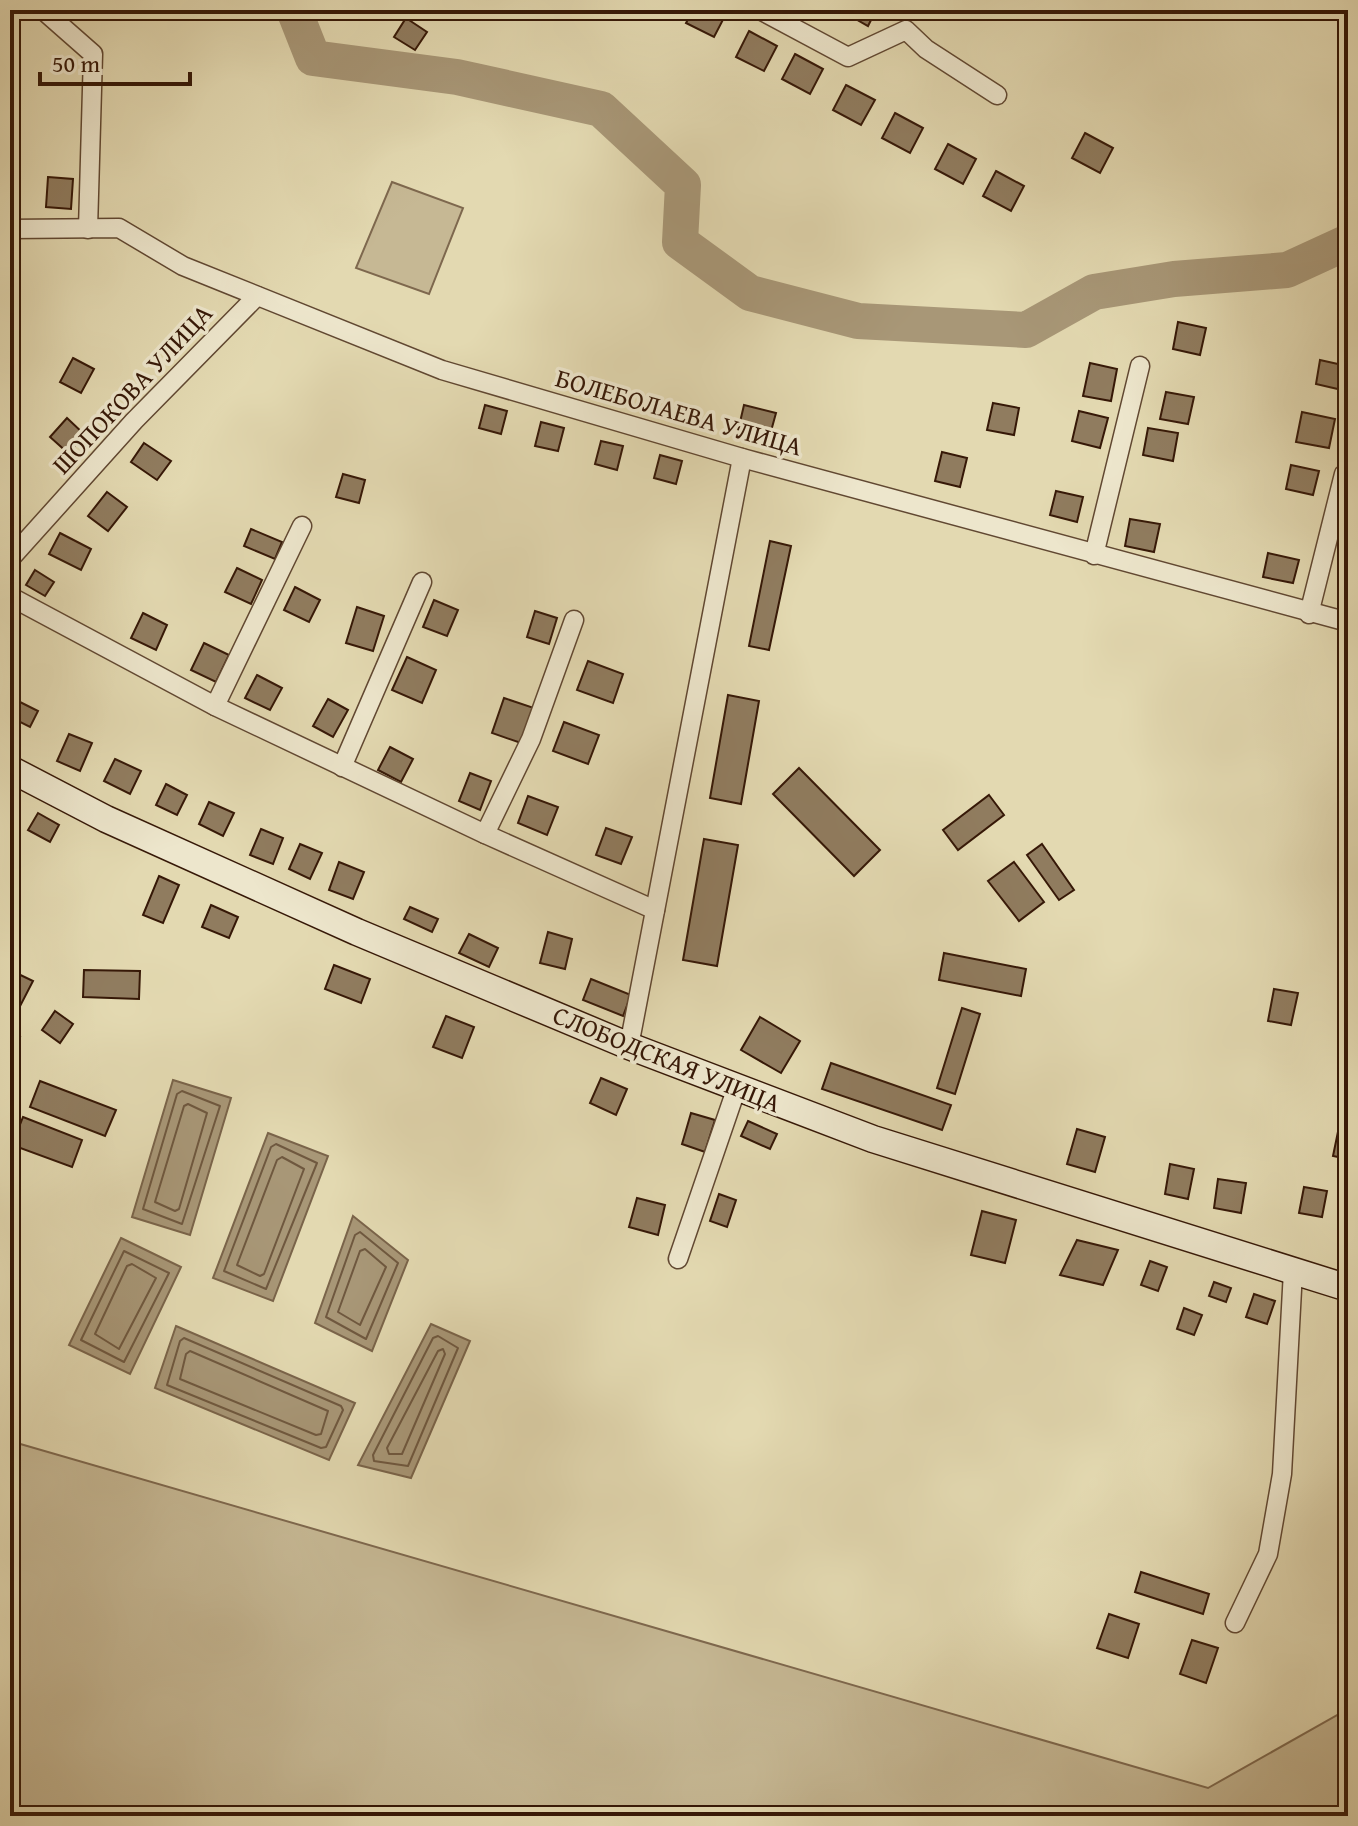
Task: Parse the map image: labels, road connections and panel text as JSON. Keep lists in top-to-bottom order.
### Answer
{
  "streets": {
    "street": ["ШОПОКОВА УЛИЦА", "БОЛЕБОЛАЕВА УЛИЦА", "СЛОБОДСКАЯ УЛИЦА"]
  },
  "crossings": [
    ["ШОПОКОВА УЛИЦА", "БОЛЕБОЛАЕВА УЛИЦА"]
  ],
  "scale_bar": "50 m"
}
